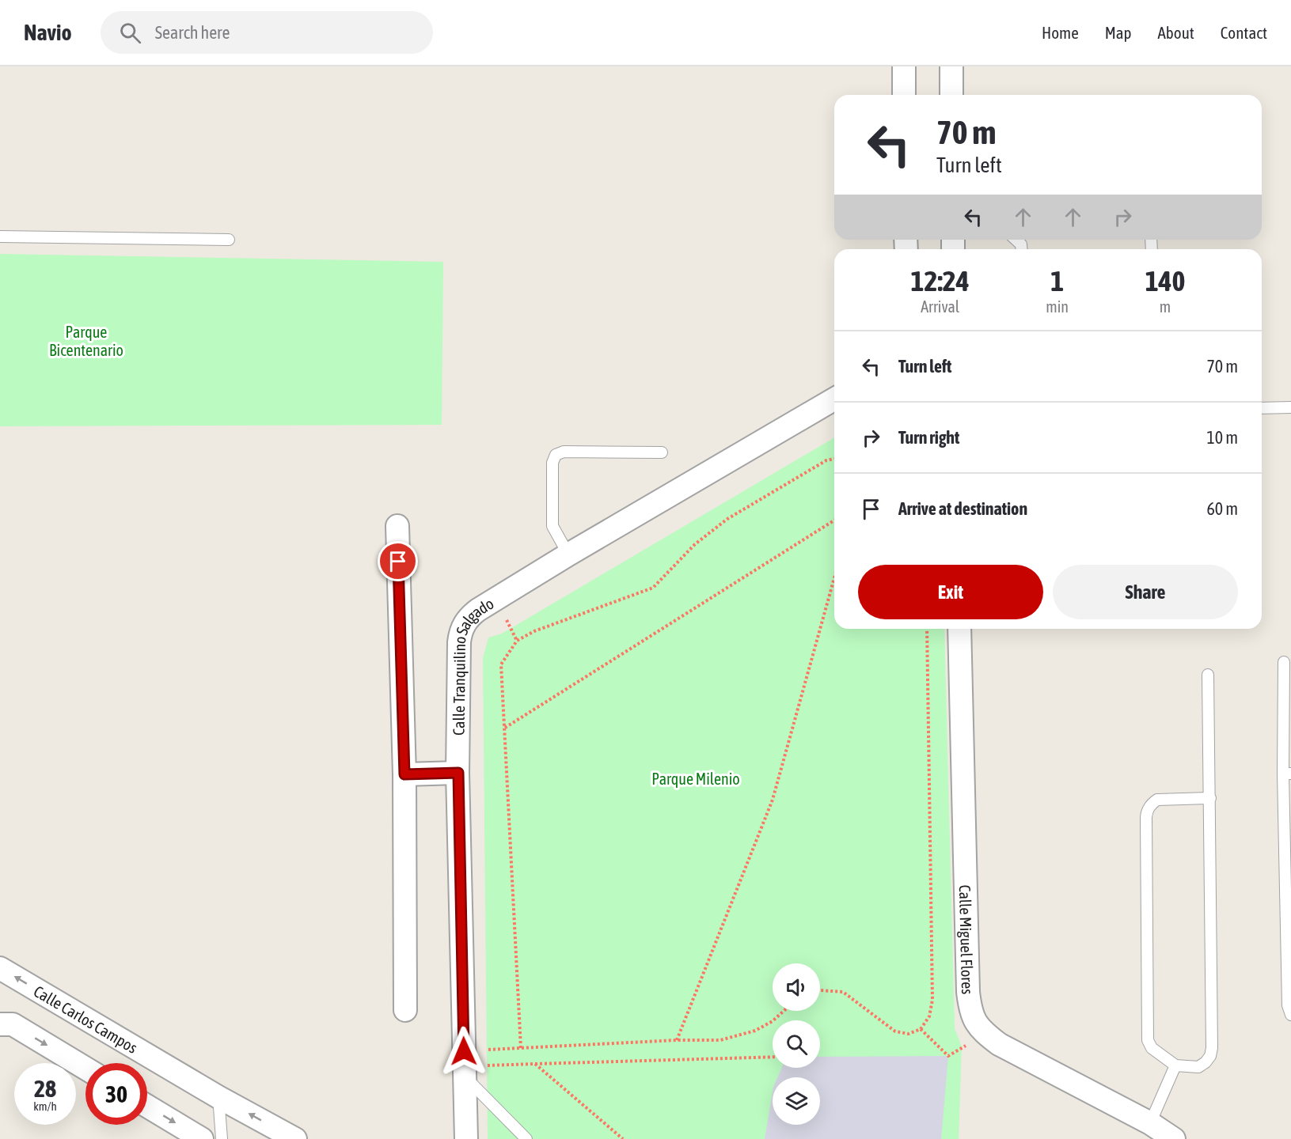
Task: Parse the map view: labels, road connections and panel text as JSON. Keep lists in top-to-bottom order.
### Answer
{
  "streets": {
    "street": ["Calle Tranquilino Salgado", "Calle Miguel Flores", "Calle Carlos Campos"]
  },
  "parks": ["Parque Bicentenario", "Parque Milenio"],
  "page": {
    "header": "Navio",
    "search": "Search here",
    "nav": [
      "Home",
      "Map",
      "About",
      "Contact"
    ],
    "turn": ["70 m", "Turn left"],
    "eta": [
      "12:24",
      "Arrival",
      "1",
      "min",
      "140",
      "m"
    ],
    "list": [
      {
        "name": "Turn left",
        "value": "70 m"
      },
      {
        "name": "Turn right",
        "value": "10 m"
      },
      {
        "name": "Arrive at destination",
        "value": "60 m"
      }
    ],
    "buttons": ["Exit", "Share"],
    "speed": "28 km/h",
    "limit": "30"
  }
}
